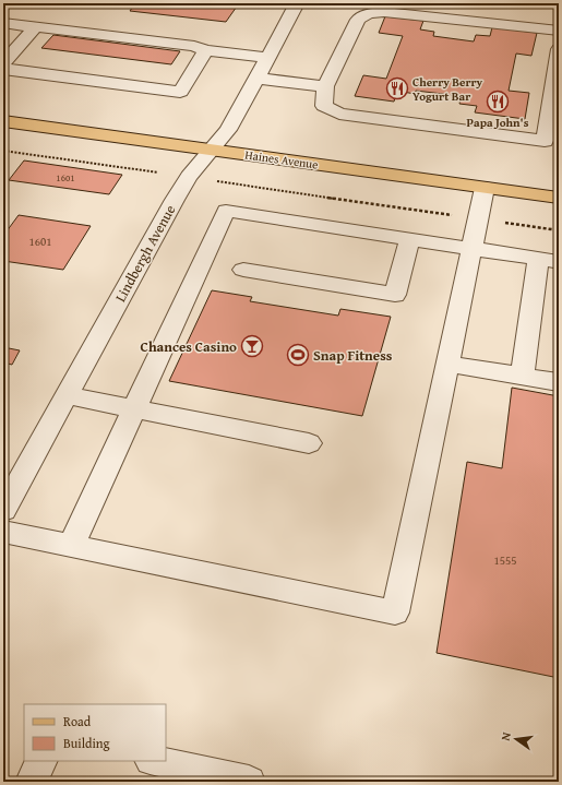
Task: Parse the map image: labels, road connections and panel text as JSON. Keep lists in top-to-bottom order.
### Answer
{
  "streets": {
    "main road": ["Haines Avenue"],
    "street": ["Lindbergh Avenue"]
  },
  "crossings": [
    ["Haines Avenue", "Lindbergh Avenue"]
  ],
  "places": {
    "restaurant": ["Cherry Berry Yogurt Bar", "Papa John's"],
    "bar": ["Chances Casino"],
    "sports": ["Snap Fitness"]
  },
  "house_numbers": ["1601", "1601", "1555"],
  "legend": ["Road", "Building"],
  "north": "left"
}
